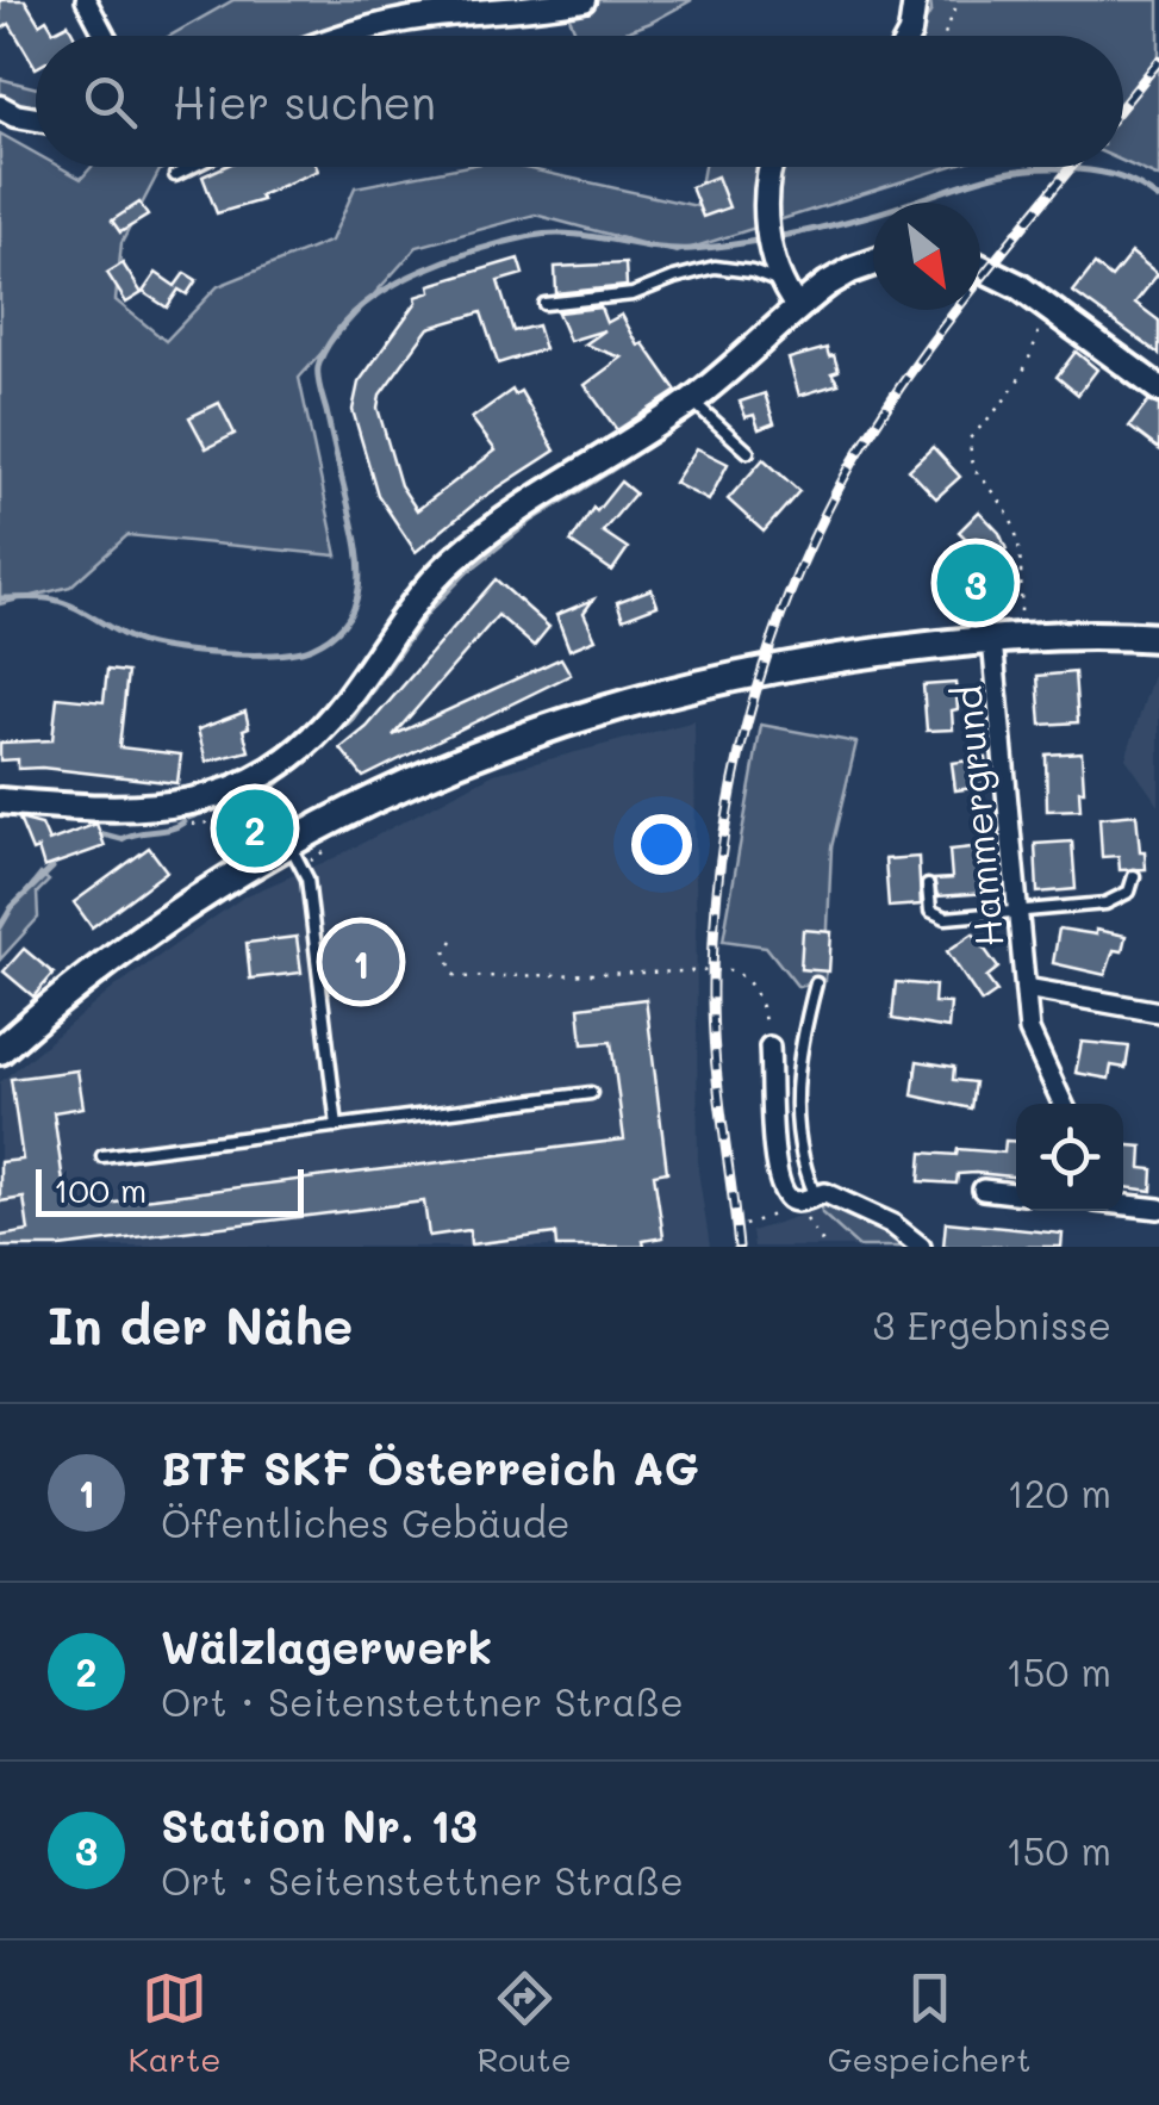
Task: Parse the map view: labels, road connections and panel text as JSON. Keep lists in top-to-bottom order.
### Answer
{
  "streets": {
    "street": ["Hammergrund"]
  },
  "scale_bar": "100 m",
  "north": "bottom right",
  "page": {
    "search": "Hier suchen",
    "pins": ["3", "2", "1"],
    "scale": "100 m",
    "heading": ["In der Nähe", "3 Ergebnisse"],
    "list": [
      {
        "mark": "1",
        "name": "BTF SKF Österreich AG",
        "note": "Öffentliches Gebäude",
        "value": "120 m"
      },
      {
        "mark": "2",
        "name": "Wälzlagerwerk",
        "note": "Ort · Seitenstettner Straße",
        "value": "150 m"
      },
      {
        "mark": "3",
        "name": "Station Nr. 13",
        "note": "Ort · Seitenstettner Straße",
        "value": "150 m"
      }
    ],
    "nav": ["Karte", "Route", "Gespeichert"]
  }
}
